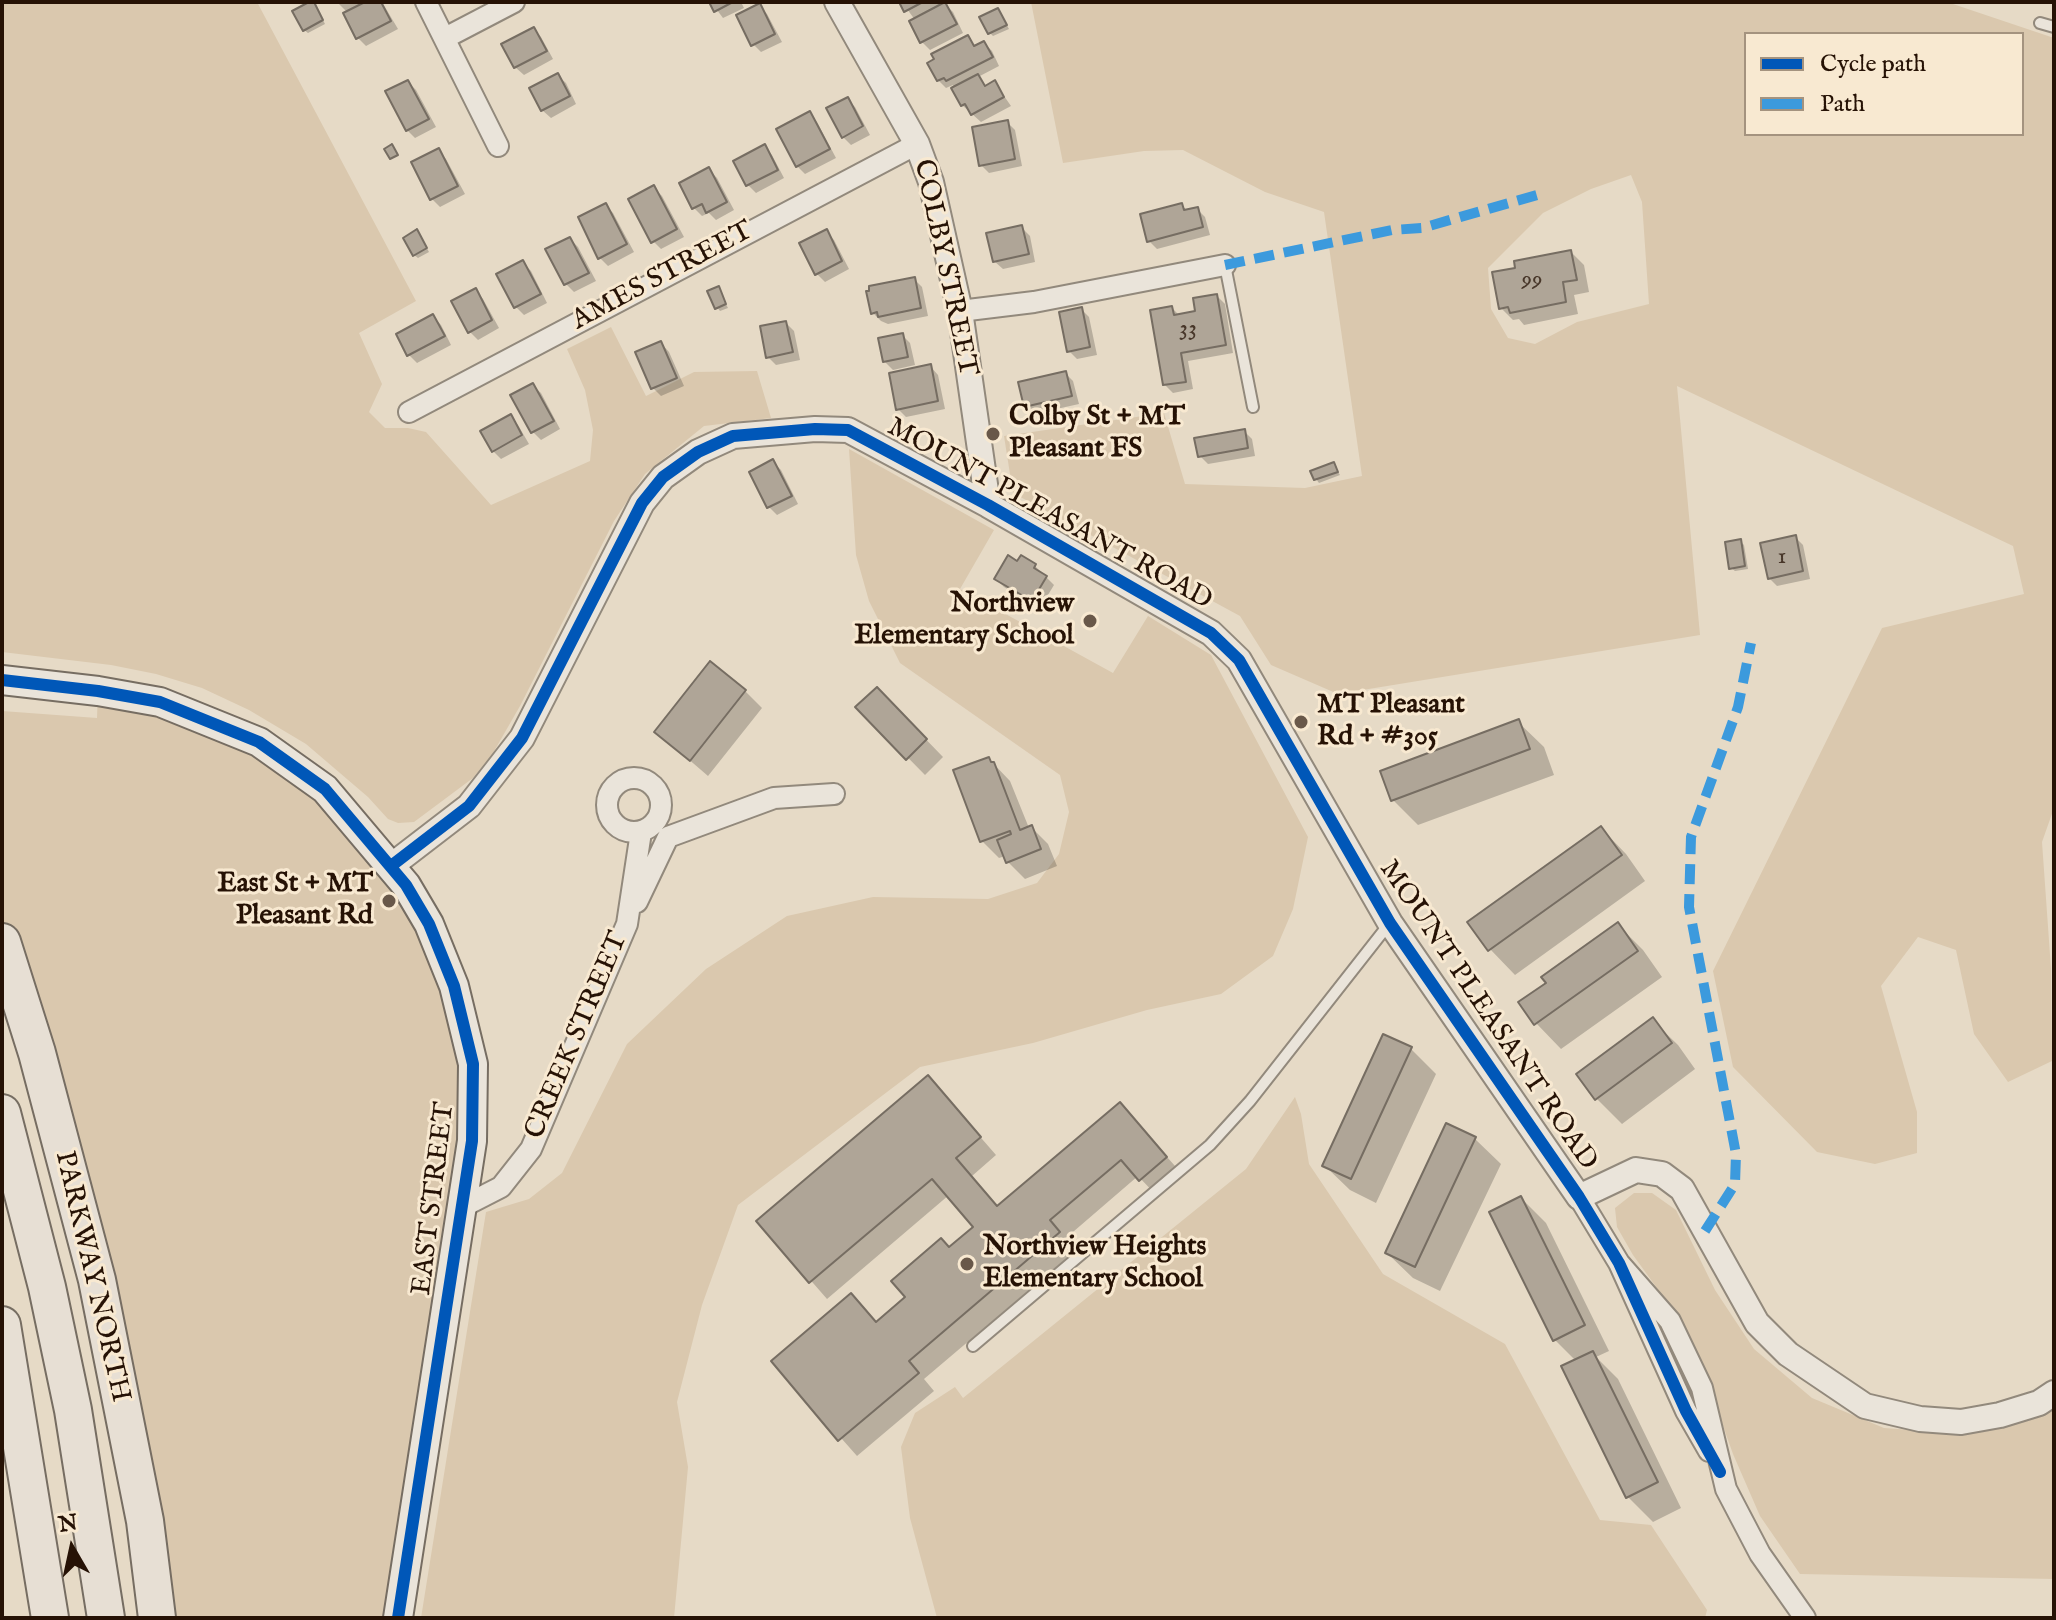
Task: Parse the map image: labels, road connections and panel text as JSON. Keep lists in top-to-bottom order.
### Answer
{
  "streets": {
    "highway": ["PARKWAY NORTH"],
    "main road": ["EAST STREET"],
    "street": [
      "COLBY STREET",
      "AMES STREET",
      "MOUNT PLEASANT ROAD",
      "CREEK STREET"
    ]
  },
  "crossings": [
    ["COLBY STREET", "AMES STREET"],
    ["COLBY STREET", "MOUNT PLEASANT ROAD"],
    ["MOUNT PLEASANT ROAD", "EAST STREET"],
    ["CREEK STREET", "EAST STREET"]
  ],
  "places": [
    "Colby St + MT Pleasant FS",
    "Northview Elementary School",
    "MT Pleasant Rd + #305",
    "East St + MT Pleasant Rd",
    "Northview Heights Elementary School"
  ],
  "house_numbers": ["99", "33", "1"],
  "legend": ["Cycle path", "Path"],
  "north": "top"
}
